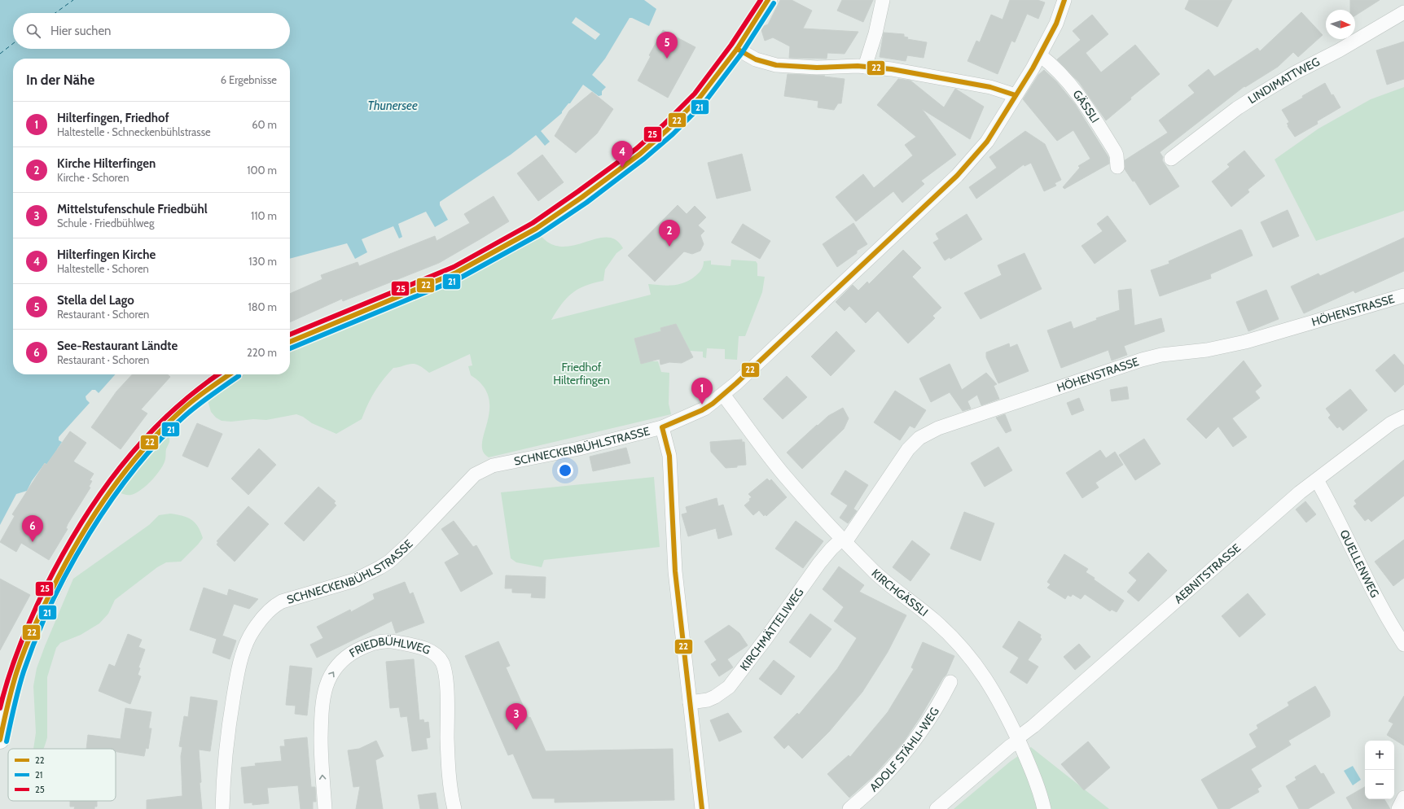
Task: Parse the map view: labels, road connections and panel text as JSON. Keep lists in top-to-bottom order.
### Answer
{
  "streets": {
    "street": [
      "LINDIMATTWEG",
      "GÄSSLI",
      "HÖHENSTRASSE",
      "SCHNECKENBÜHLSTRASSE",
      "QUELLENWEG",
      "AEBNITSTRASSE",
      "KIRCHGÄSSLI",
      "KIRCHMÄTTELIWEG",
      "FRIEDBÜHLWEG",
      "ADOLF STÄHLI-WEG"
    ]
  },
  "crossings": [
    ["GÄSSLI", "SCHNECKENBÜHLSTRASSE"],
    ["HÖHENSTRASSE", "KIRCHGÄSSLI"],
    ["HÖHENSTRASSE", "KIRCHMÄTTELIWEG"],
    ["SCHNECKENBÜHLSTRASSE", "KIRCHGÄSSLI"],
    ["QUELLENWEG", "AEBNITSTRASSE"],
    ["AEBNITSTRASSE", "KIRCHGÄSSLI"],
    ["KIRCHGÄSSLI", "KIRCHMÄTTELIWEG"]
  ],
  "water": ["Thunersee"],
  "parks": ["Friedhof Hilterfingen"],
  "lines": ["transit line 22", "transit line 25", "transit line 21"],
  "legend": ["22", "21", "25"],
  "north": "right",
  "page": {
    "search": "Hier suchen",
    "pins": [
      "5",
      "4",
      "2",
      "1",
      "6",
      "3"
    ],
    "heading": ["In der Nähe", "6 Ergebnisse"],
    "list": [
      {
        "mark": "1",
        "name": "Hilterfingen, Friedhof",
        "note": "Haltestelle · Schneckenbühlstrasse",
        "value": "60 m"
      },
      {
        "mark": "2",
        "name": "Kirche Hilterfingen",
        "note": "Kirche · Schoren",
        "value": "100 m"
      },
      {
        "mark": "3",
        "name": "Mittelstufenschule Friedbühl",
        "note": "Schule · Friedbühlweg",
        "value": "110 m"
      },
      {
        "mark": "4",
        "name": "Hilterfingen Kirche",
        "note": "Haltestelle · Schoren",
        "value": "130 m"
      },
      {
        "mark": "5",
        "name": "Stella del Lago",
        "note": "Restaurant · Schoren",
        "value": "180 m"
      },
      {
        "mark": "6",
        "name": "See-Restaurant Ländte",
        "note": "Restaurant · Schoren",
        "value": "220 m"
      }
    ],
    "map_buttons": ["+", "−"]
  }
}
